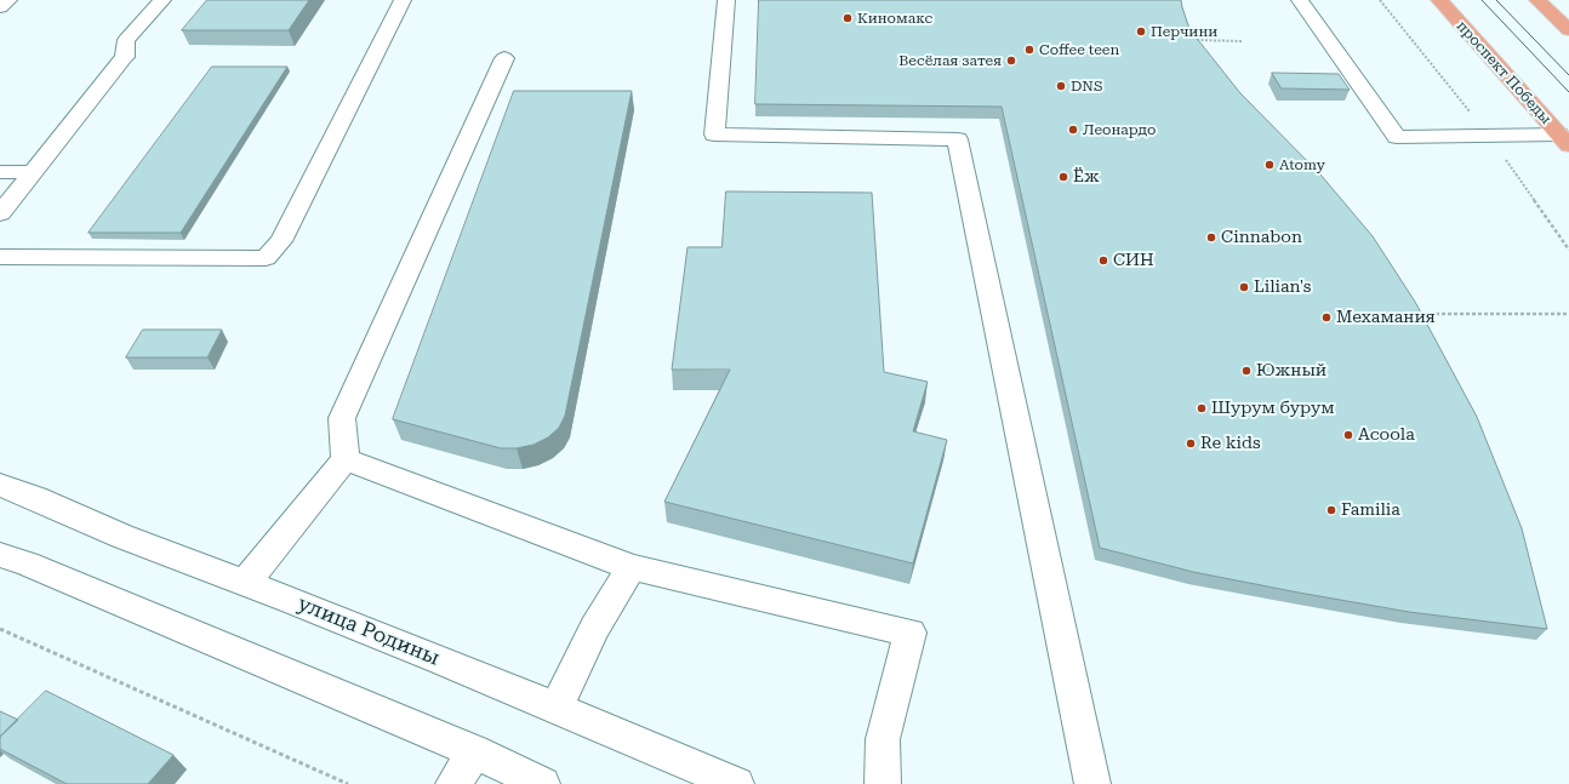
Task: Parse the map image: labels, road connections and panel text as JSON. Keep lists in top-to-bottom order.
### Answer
{
  "streets": {
    "main road": ["проспект Победы"],
    "street": ["улица Родины"]
  },
  "places": [
    "Киномакс",
    "Перчини",
    "Coffee teen",
    "Весёлая затея",
    "DNS",
    "Леонардо",
    "Atomy",
    "Ёж",
    "Cinnabon",
    "СИН",
    "Lilian's",
    "Мехамания",
    "Южный",
    "Шурум бурум",
    "Acoola",
    "Re kids",
    "Familia"
  ]
}
